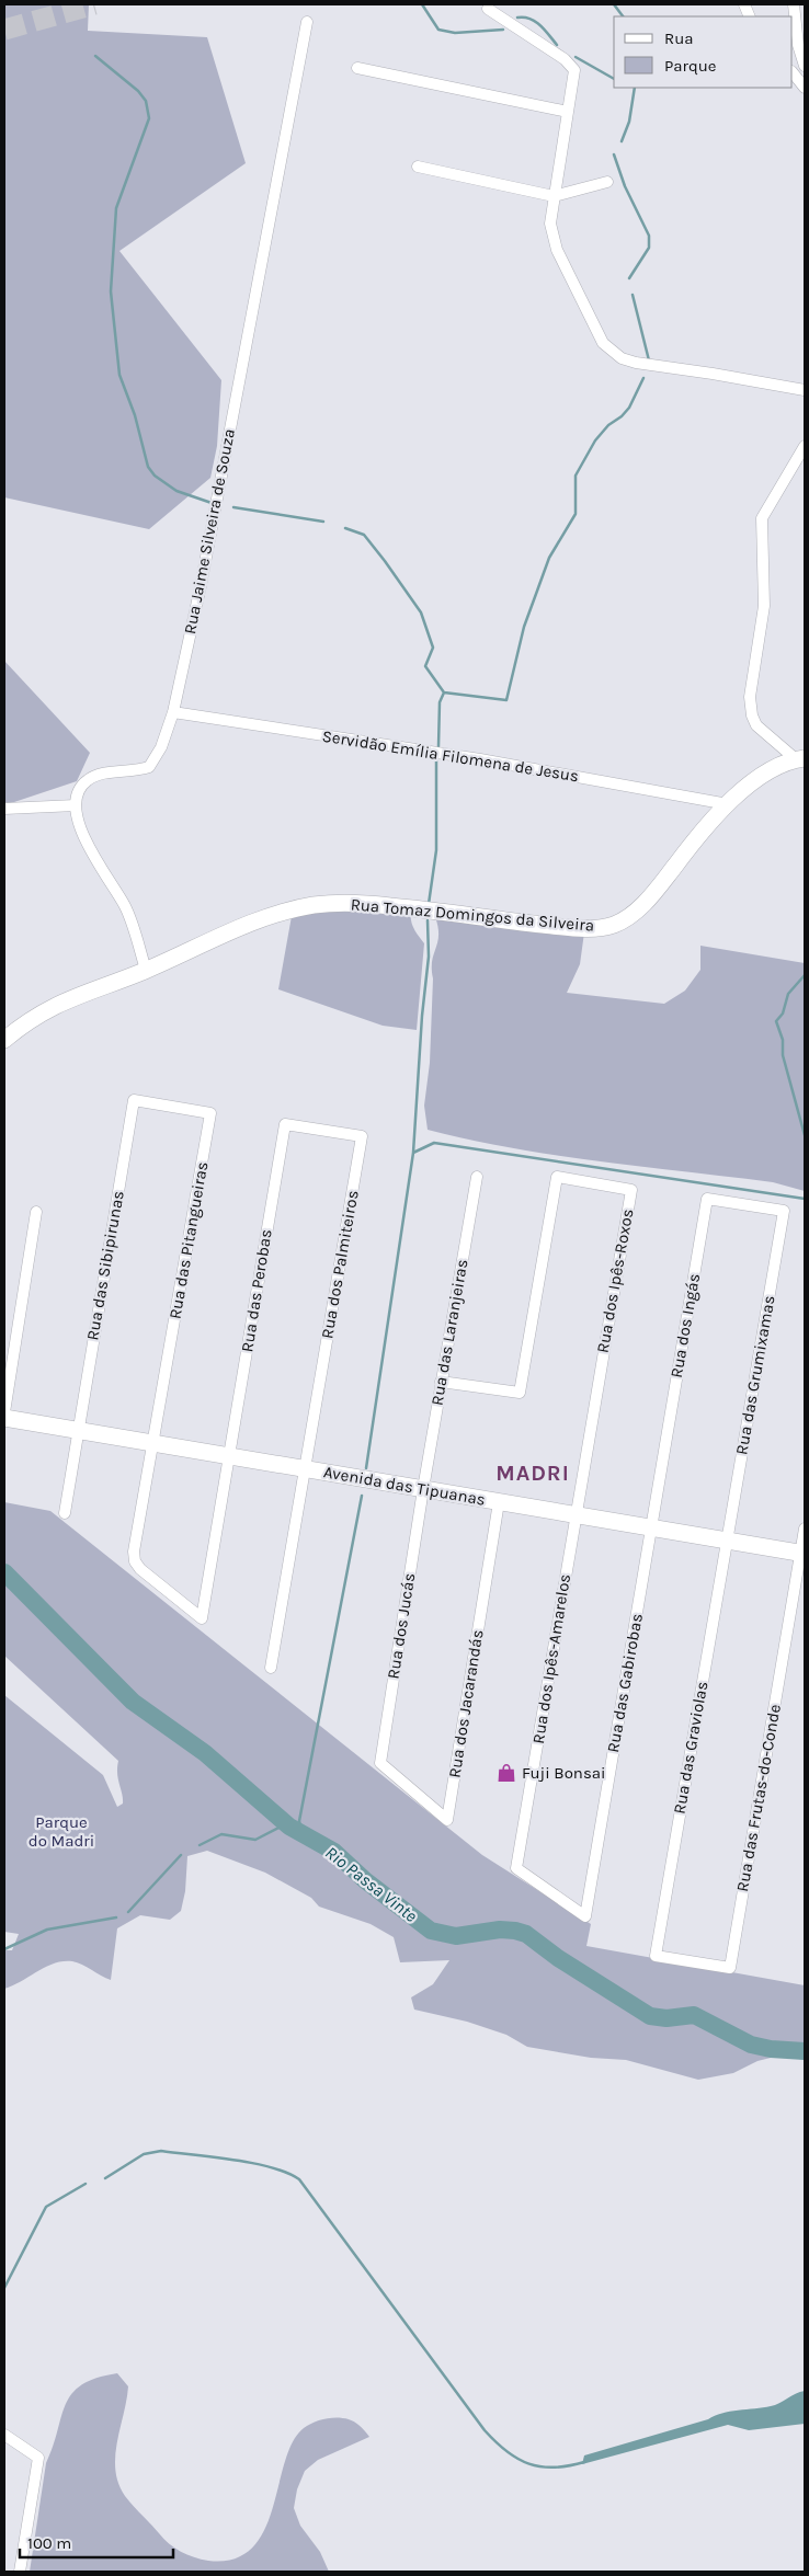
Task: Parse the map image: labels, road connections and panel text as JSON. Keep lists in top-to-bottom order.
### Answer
{
  "streets": {
    "main road": ["Rua Tomaz Domingos da Silveira", "Avenida das Tipuanas"],
    "street": [
      "Rua Jaime Silveira de Souza",
      "Servidão Emília Filomena de Jesus",
      "Rua das Pitangueiras",
      "Rua dos Palmiteiros",
      "Rua das Sibipirunas",
      "Rua dos Ipês-Roxos",
      "Rua das Perobas",
      "Rua dos Ingás",
      "Rua das Laranjeiras",
      "Rua das Grumixamas",
      "Rua dos Jucás",
      "Rua dos Ipês-Amarelos",
      "Rua das Gabirobas",
      "Rua dos Jacarandás",
      "Rua das Graviolas",
      "Rua das Frutas-do-Conde"
    ]
  },
  "crossings": [
    ["Rua Jaime Silveira de Souza", "Servidão Emília Filomena de Jesus"],
    ["Servidão Emília Filomena de Jesus", "Rua Tomaz Domingos da Silveira"],
    ["Rua das Pitangueiras", "Rua das Sibipirunas"],
    ["Rua das Pitangueiras", "Rua das Perobas"],
    ["Rua das Pitangueiras", "Avenida das Tipuanas"],
    ["Rua dos Palmiteiros", "Rua das Perobas"],
    ["Rua dos Palmiteiros", "Avenida das Tipuanas"],
    ["Rua das Sibipirunas", "Avenida das Tipuanas"],
    ["Rua dos Ipês-Roxos", "Rua das Laranjeiras"],
    ["Rua dos Ipês-Roxos", "Avenida das Tipuanas"],
    ["Rua dos Ipês-Roxos", "Rua dos Ipês-Amarelos"],
    ["Rua das Perobas", "Avenida das Tipuanas"],
    ["Rua dos Ingás", "Rua das Grumixamas"],
    ["Rua dos Ingás", "Avenida das Tipuanas"],
    ["Rua dos Ingás", "Rua das Gabirobas"],
    ["Rua das Laranjeiras", "Avenida das Tipuanas"],
    ["Rua das Laranjeiras", "Rua dos Jucás"],
    ["Rua das Grumixamas", "Avenida das Tipuanas"],
    ["Rua das Grumixamas", "Rua das Graviolas"],
    ["Avenida das Tipuanas", "Rua dos Jucás"],
    ["Avenida das Tipuanas", "Rua dos Ipês-Amarelos"],
    ["Avenida das Tipuanas", "Rua das Gabirobas"],
    ["Avenida das Tipuanas", "Rua dos Jacarandás"],
    ["Avenida das Tipuanas", "Rua das Graviolas"],
    ["Avenida das Tipuanas", "Rua das Frutas-do-Conde"],
    ["Rua dos Jucás", "Rua dos Jacarandás"],
    ["Rua dos Ipês-Amarelos", "Rua das Gabirobas"],
    ["Rua das Graviolas", "Rua das Frutas-do-Conde"]
  ],
  "districts": ["MADRI"],
  "water": ["Rio Passa Vinte"],
  "parks": ["Parque do Madri"],
  "places": {
    "shop": ["Fuji Bonsai"]
  },
  "legend": ["Rua", "Parque"],
  "scale_bar": "100 m"
}
